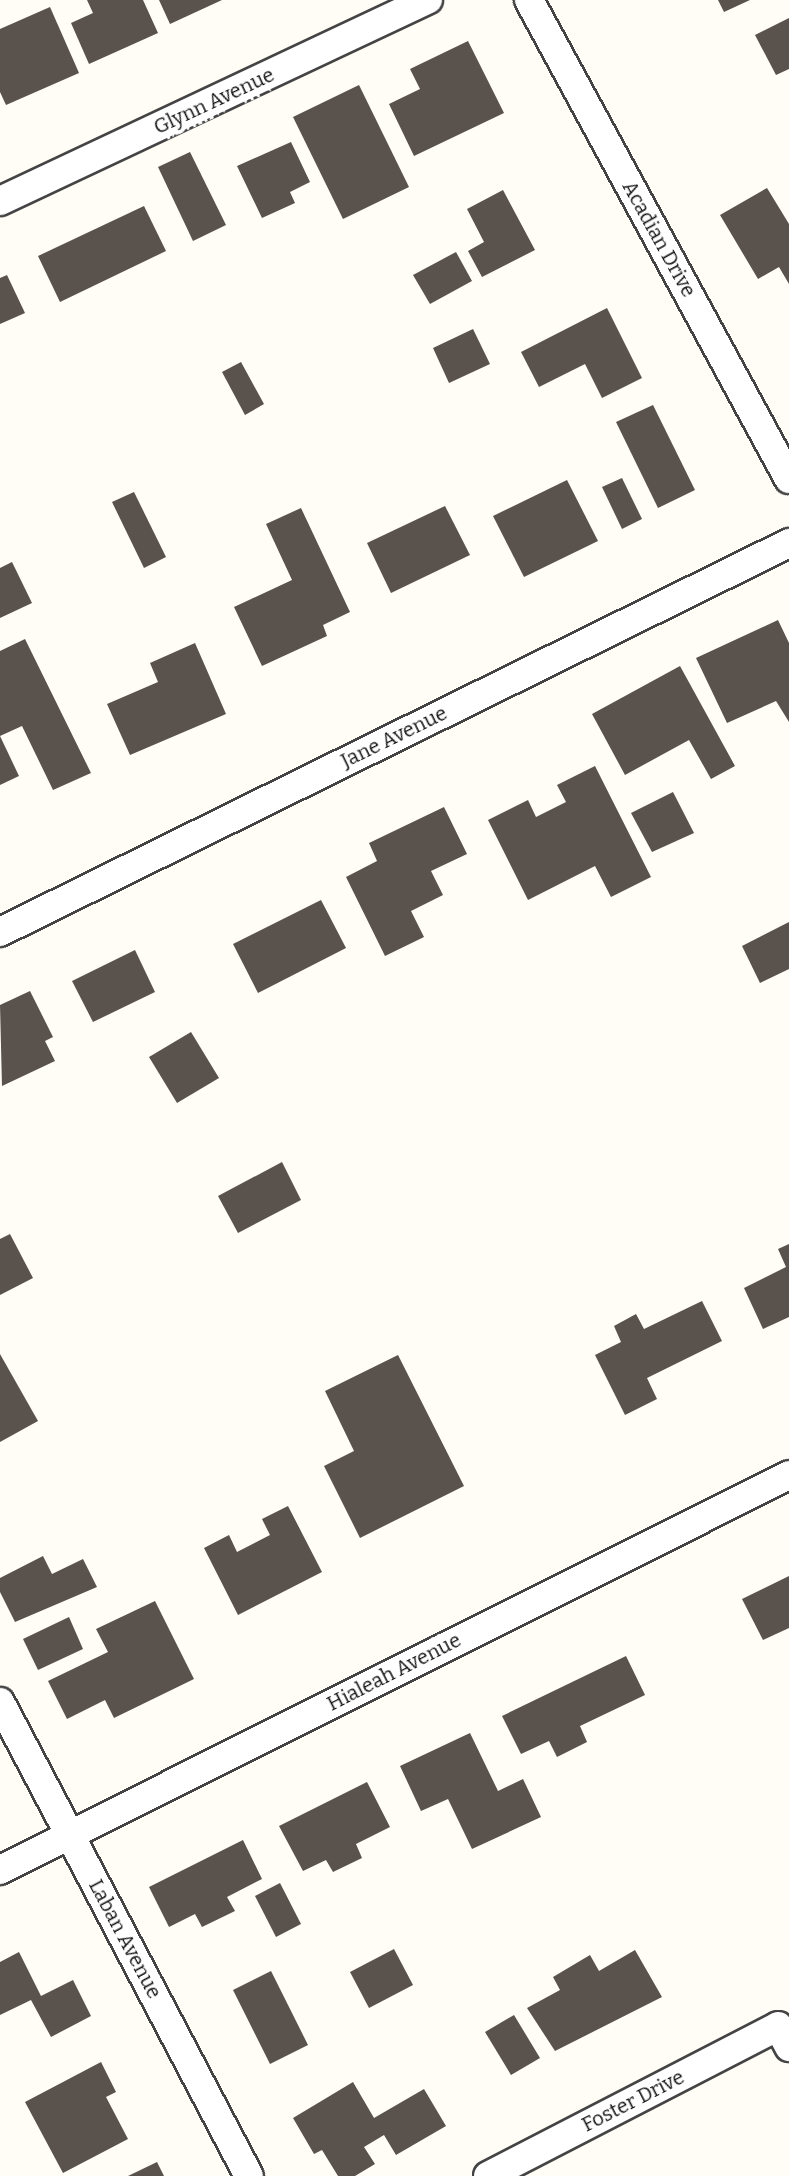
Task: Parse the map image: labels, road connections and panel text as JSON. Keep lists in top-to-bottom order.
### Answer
{
  "streets": {
    "street": [
      "Glynn Avenue",
      "Acadian Drive",
      "Jane Avenue",
      "Hialeah Avenue",
      "Laban Avenue",
      "Foster Drive"
    ]
  },
  "crossings": [
    ["Hialeah Avenue", "Laban Avenue"]
  ]
}
